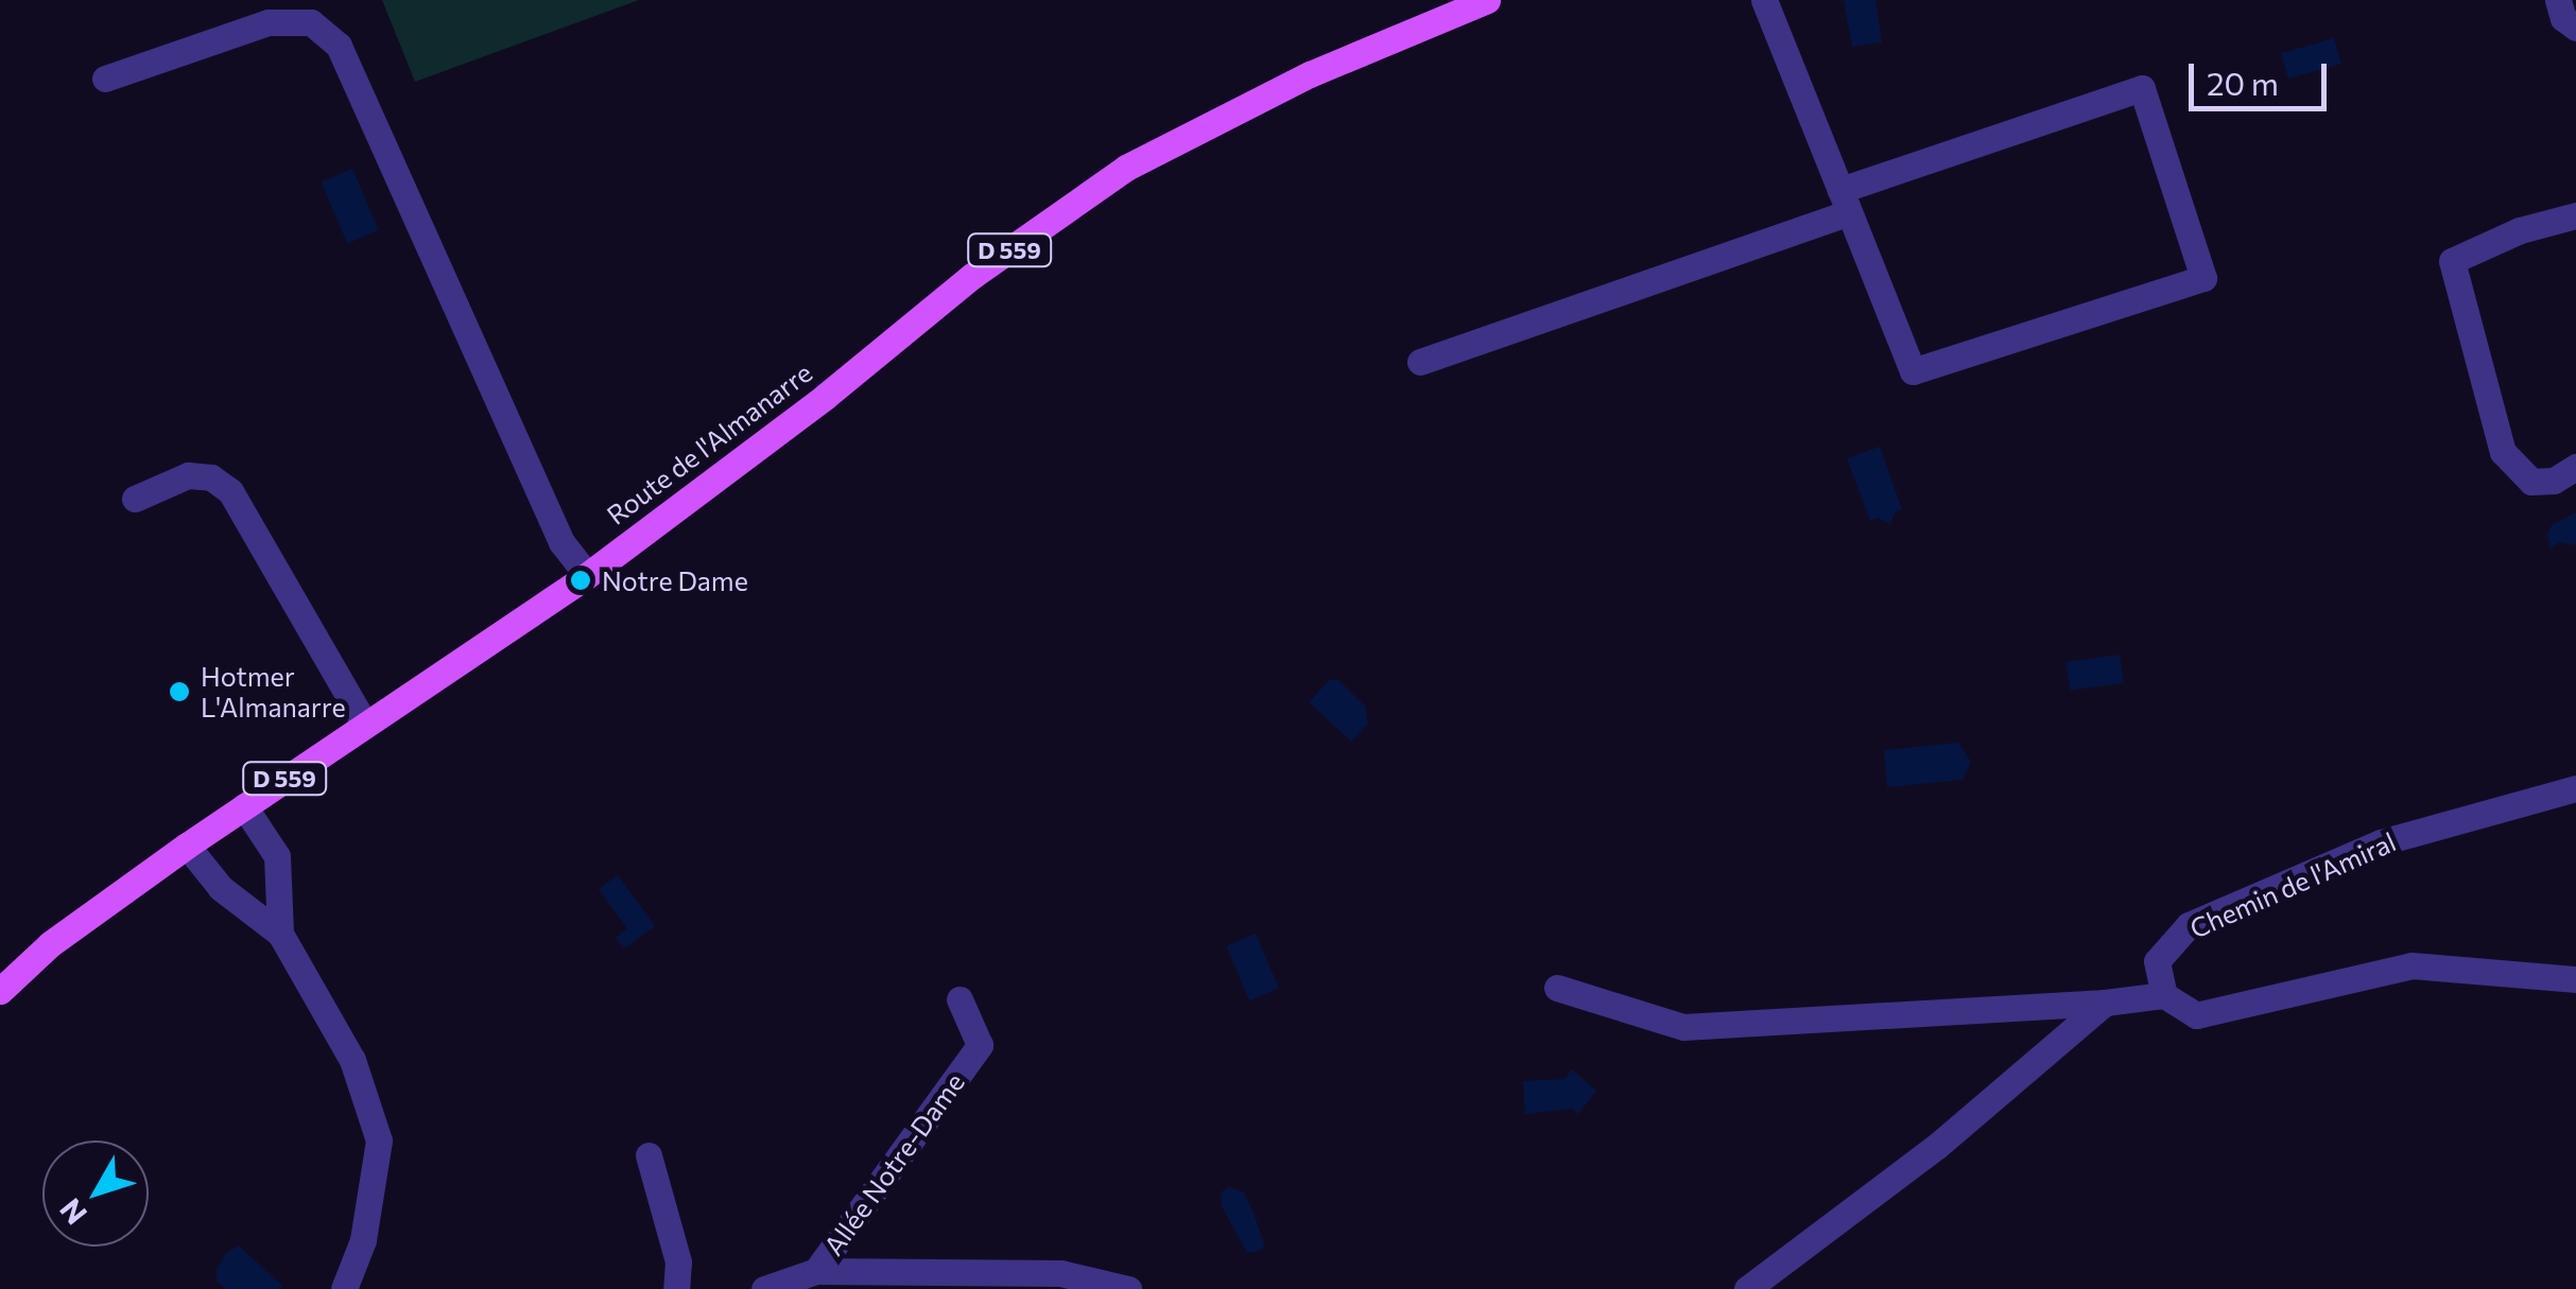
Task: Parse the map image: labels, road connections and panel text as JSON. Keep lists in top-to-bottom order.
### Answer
{
  "streets": {
    "main road": ["D 559", "Route de l'Almanarre"],
    "street": ["Chemin de l'Amiral", "Allée Notre-Dame"]
  },
  "places": ["Notre Dame", "Hotmer L'Almanarre"],
  "scale_bar": "20 m",
  "north": "bottom left"
}
